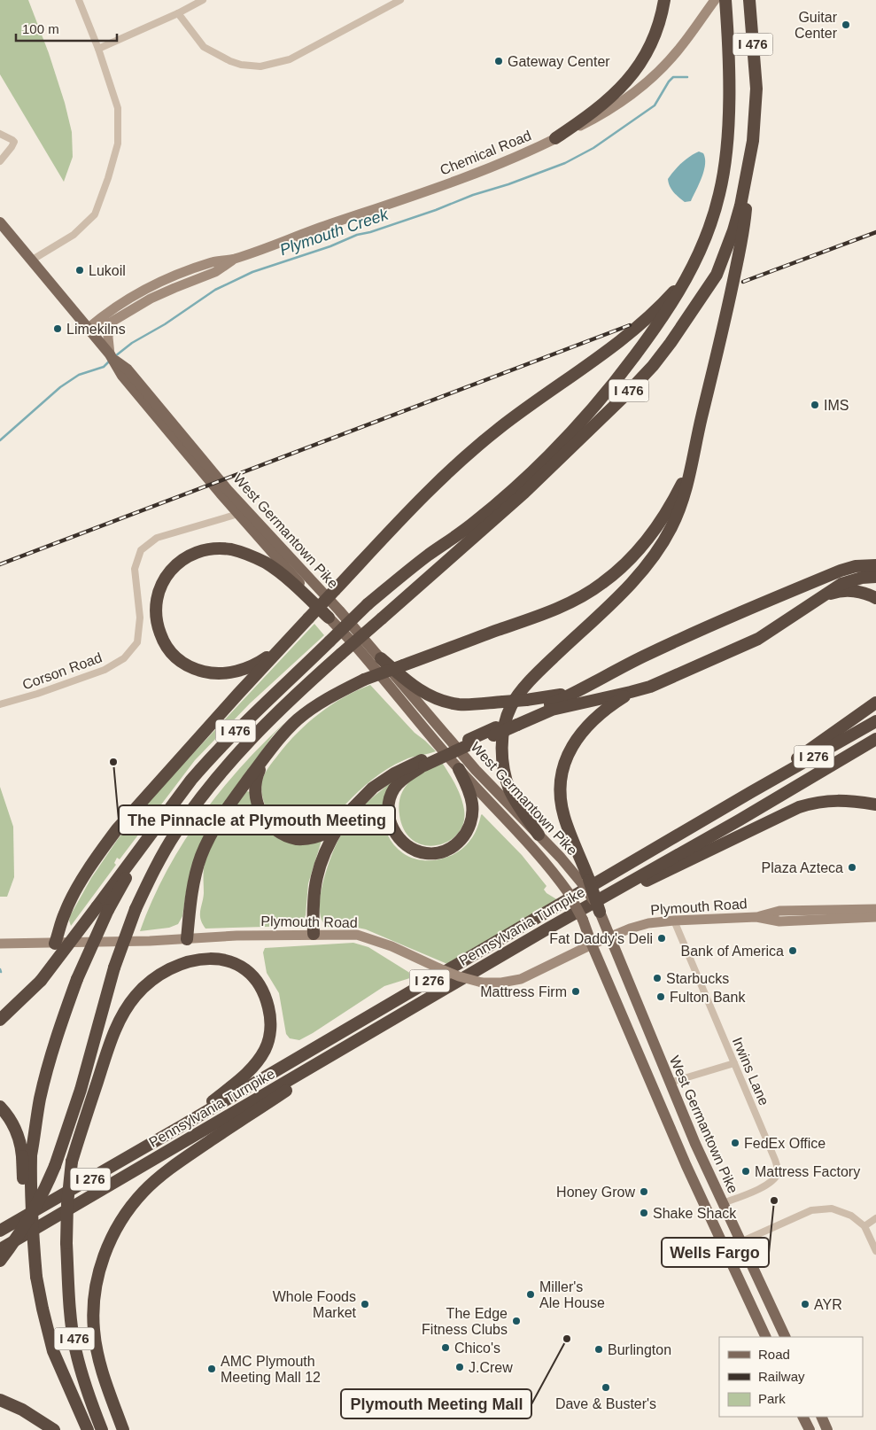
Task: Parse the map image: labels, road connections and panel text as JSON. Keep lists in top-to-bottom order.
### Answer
{
  "streets": {
    "highway": ["I 476", "I 276", "Pennsylvania Turnpike"],
    "main road": ["Chemical Road", "West Germantown Pike", "Plymouth Road"],
    "street": ["Corson Road", "Irwins Lane"]
  },
  "crossings": [
    ["Chemical Road", "West Germantown Pike"],
    ["West Germantown Pike", "Corson Road"],
    ["West Germantown Pike", "Plymouth Road"],
    ["West Germantown Pike", "Irwins Lane"],
    ["Plymouth Road", "Irwins Lane"]
  ],
  "water": ["Plymouth Creek"],
  "places": [
    "Guitar Center",
    "Gateway Center",
    "Lukoil",
    "Limekilns",
    "IMS",
    "The Pinnacle at Plymouth Meeting",
    "Plaza Azteca",
    "Fat Daddy's Deli",
    "Bank of America",
    "Starbucks",
    "Mattress Firm",
    "Fulton Bank",
    "FedEx Office",
    "Mattress Factory",
    "Honey Grow",
    "Wells Fargo",
    "Shake Shack",
    "Miller's Ale House",
    "Whole Foods Market",
    "AYR",
    "The Edge Fitness Clubs",
    "Plymouth Meeting Mall",
    "Chico's",
    "Burlington",
    "J.Crew",
    "AMC Plymouth Meeting Mall 12",
    "Dave & Buster's"
  ],
  "legend": ["Road", "Railway", "Park"],
  "scale_bar": "100 m"
}
